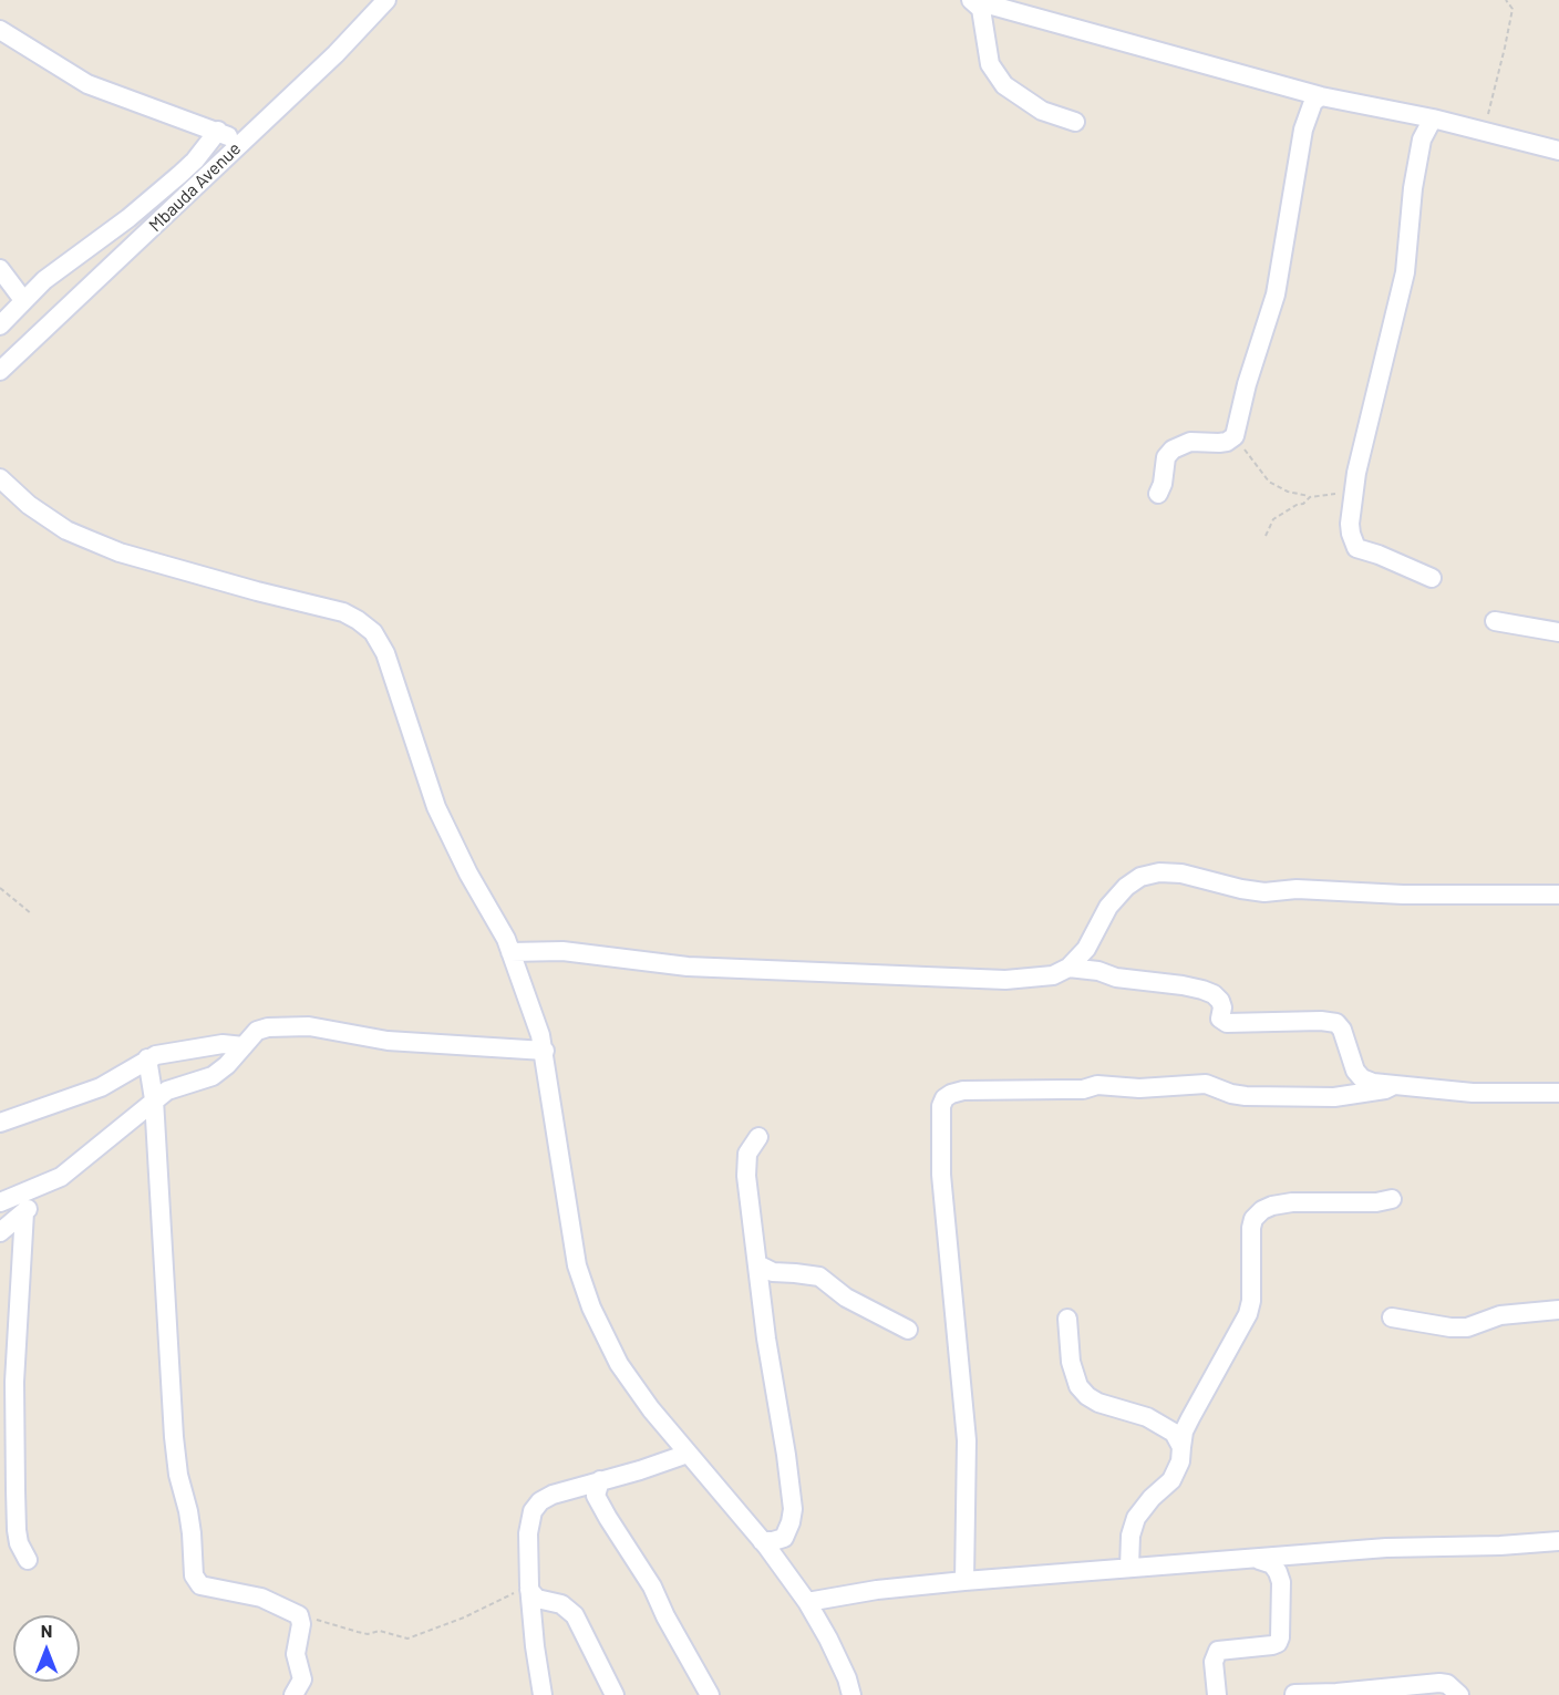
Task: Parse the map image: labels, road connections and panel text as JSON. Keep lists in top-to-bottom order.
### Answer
{
  "streets": {
    "street": ["Mbauda Avenue"]
  },
  "north": "top"
}
